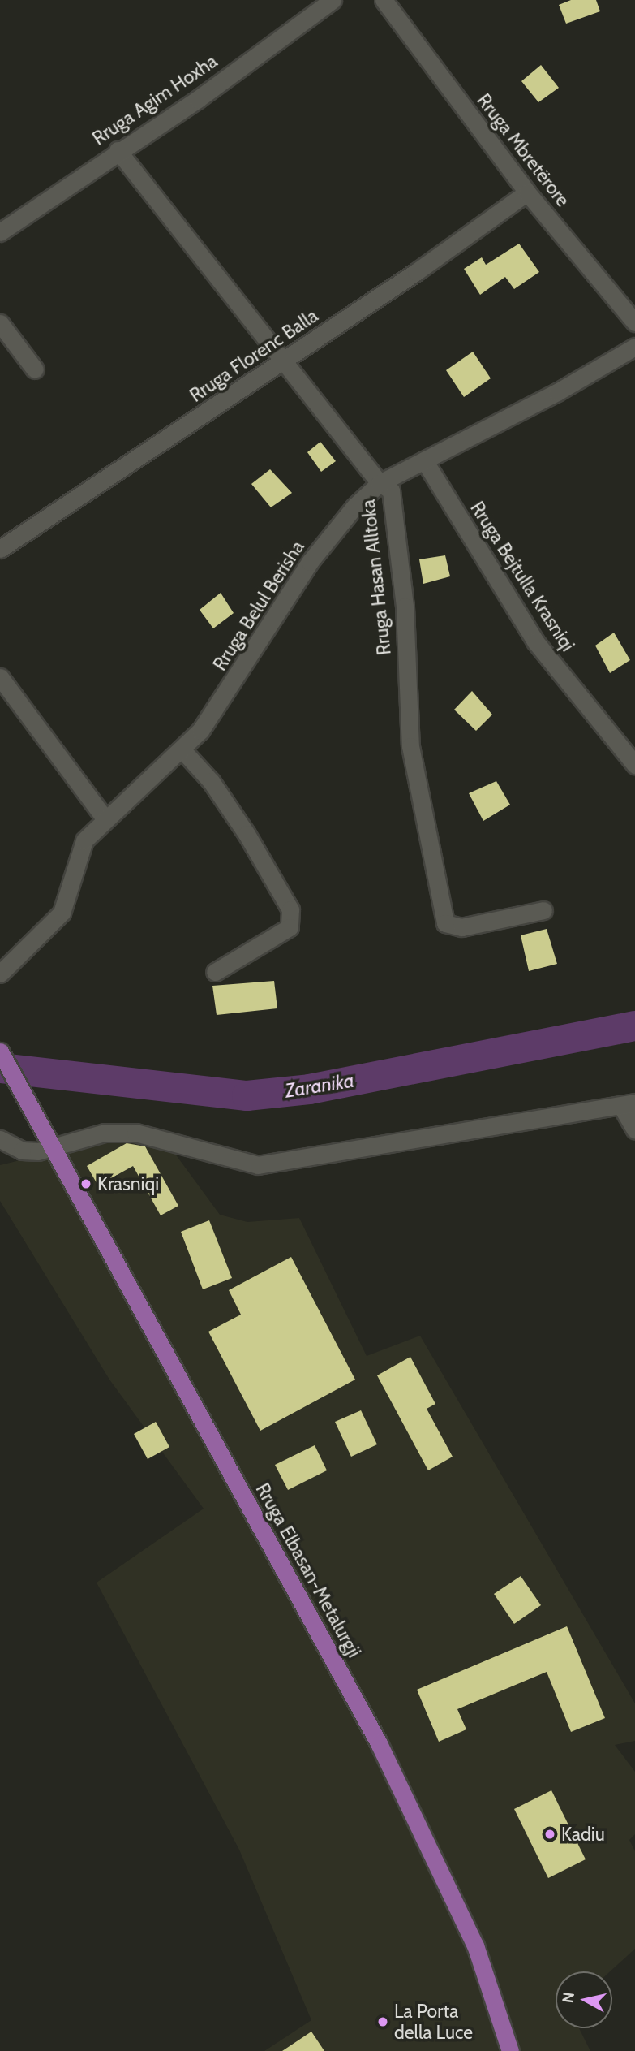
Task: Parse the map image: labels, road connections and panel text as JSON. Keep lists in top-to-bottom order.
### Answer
{
  "streets": {
    "main road": ["Rruga Elbasan-Metalurgji"],
    "street": [
      "Rruga Agim Hoxha",
      "Rruga Mbretërore",
      "Rruga Florenc Balla",
      "Rruga Bejtulla Krasniqi",
      "Rruga Hasan Alltoka",
      "Rruga Belul Berisha"
    ]
  },
  "crossings": [
    ["Rruga Agim Hoxha", "Rruga Hasan Alltoka"],
    ["Rruga Mbretërore", "Rruga Florenc Balla"],
    ["Rruga Florenc Balla", "Rruga Hasan Alltoka"],
    ["Rruga Bejtulla Krasniqi", "Rruga Belul Berisha"],
    ["Rruga Hasan Alltoka", "Rruga Belul Berisha"]
  ],
  "water": ["Zaranika"],
  "places": ["Krasniqi", "Kadiu", "La Porta della Luce"],
  "north": "left"
}
